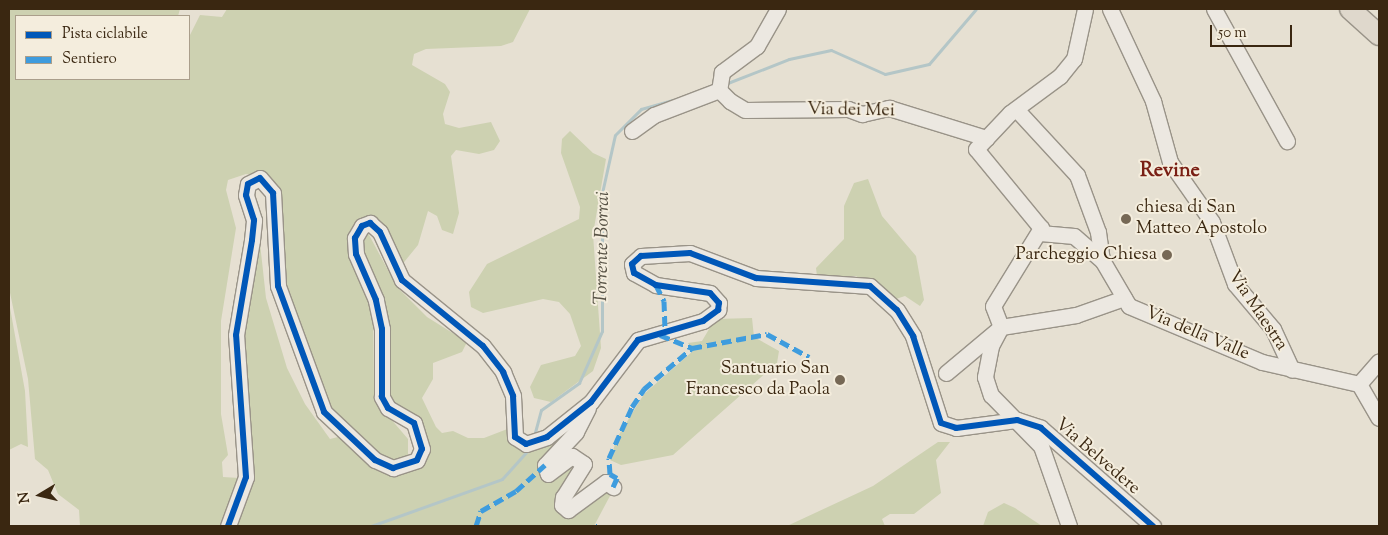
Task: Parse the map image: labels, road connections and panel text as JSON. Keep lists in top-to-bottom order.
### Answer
{
  "streets": {
    "street": [
      "Via dei Mei",
      "Via Maestra",
      "Via della Valle",
      "Via Belvedere"
    ]
  },
  "crossings": [
    ["Via Maestra", "Via della Valle"]
  ],
  "districts": ["Revine"],
  "water": ["Torrente Borrai"],
  "places": ["chiesa di San Matteo Apostolo", "Parcheggio Chiesa", "Santuario San Francesco da Paola"],
  "legend": ["Pista ciclabile", "Sentiero"],
  "scale_bar": "50 m",
  "north": "left"
}
